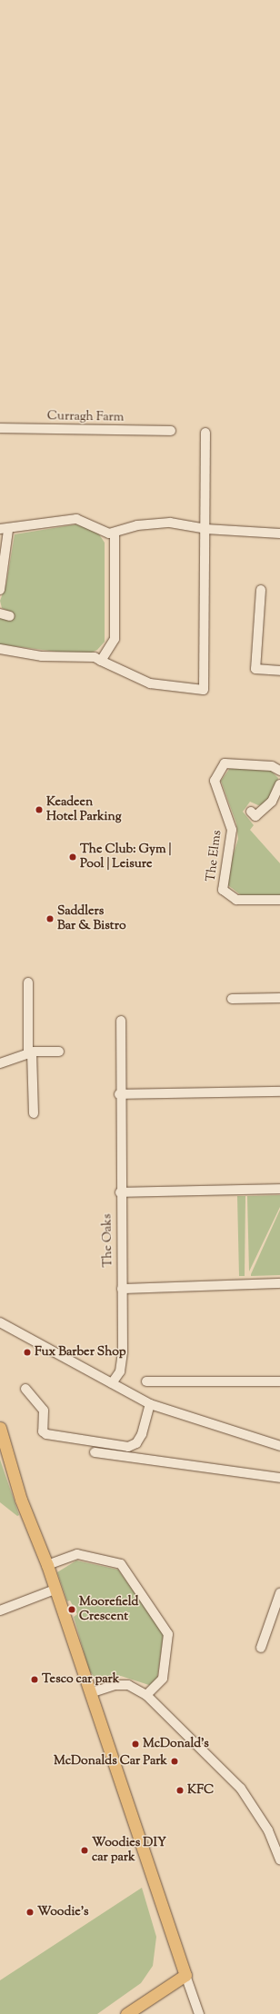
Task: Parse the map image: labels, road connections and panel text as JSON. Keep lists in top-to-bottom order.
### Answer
{
  "streets": {
    "street": ["Curragh Farm", "The Elms", "The Oaks"]
  },
  "places": [
    "Keadeen Hotel Parking",
    "The Club: Gym | Pool | Leisure",
    "Saddlers Bar & Bistro",
    "Fux Barber Shop",
    "Moorefield Crescent",
    "Tesco car park",
    "McDonald's",
    "McDonalds Car Park",
    "KFC",
    "Woodies DIY car park",
    "Woodie's"
  ]
}
